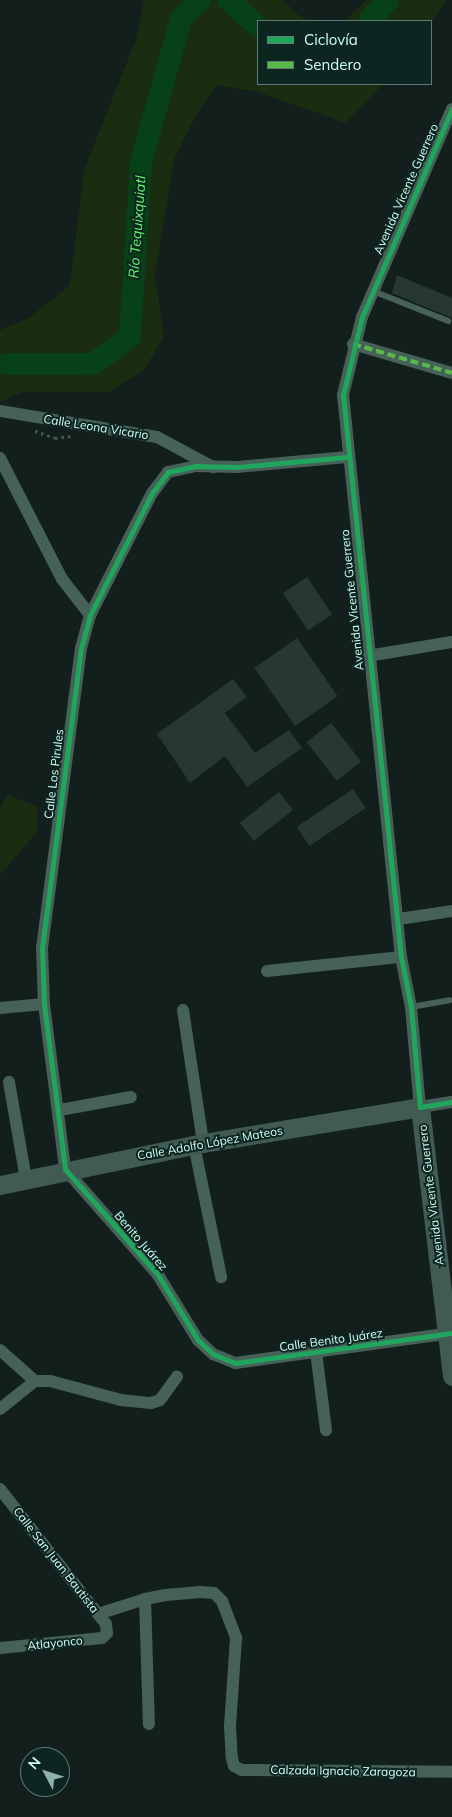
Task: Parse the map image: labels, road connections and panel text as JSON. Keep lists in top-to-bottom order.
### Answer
{
  "streets": {
    "main road": ["Avenida Vicente Guerrero", "Calle Adolfo López Mateos"],
    "street": [
      "Calle Leona Vicario",
      "Calle Los Pirules",
      "Benito Juárez",
      "Calle Benito Juárez",
      "Calle San Juan Bautista",
      "Atlayonco",
      "Calzada Ignacio Zaragoza"
    ]
  },
  "crossings": [
    ["Avenida Vicente Guerrero", "Calle Los Pirules"],
    ["Avenida Vicente Guerrero", "Calle Adolfo López Mateos"],
    ["Avenida Vicente Guerrero", "Calle Benito Juárez"],
    ["Calle Leona Vicario", "Calle Los Pirules"],
    ["Calle Los Pirules", "Calle Adolfo López Mateos"],
    ["Calle Los Pirules", "Benito Juárez"],
    ["Calle Adolfo López Mateos", "Benito Juárez"],
    ["Benito Juárez", "Calle Benito Juárez"],
    ["Calle San Juan Bautista", "Atlayonco"]
  ],
  "water": ["Río Tequixquiatl"],
  "legend": ["Ciclovía", "Sendero"],
  "north": "top left"
}
